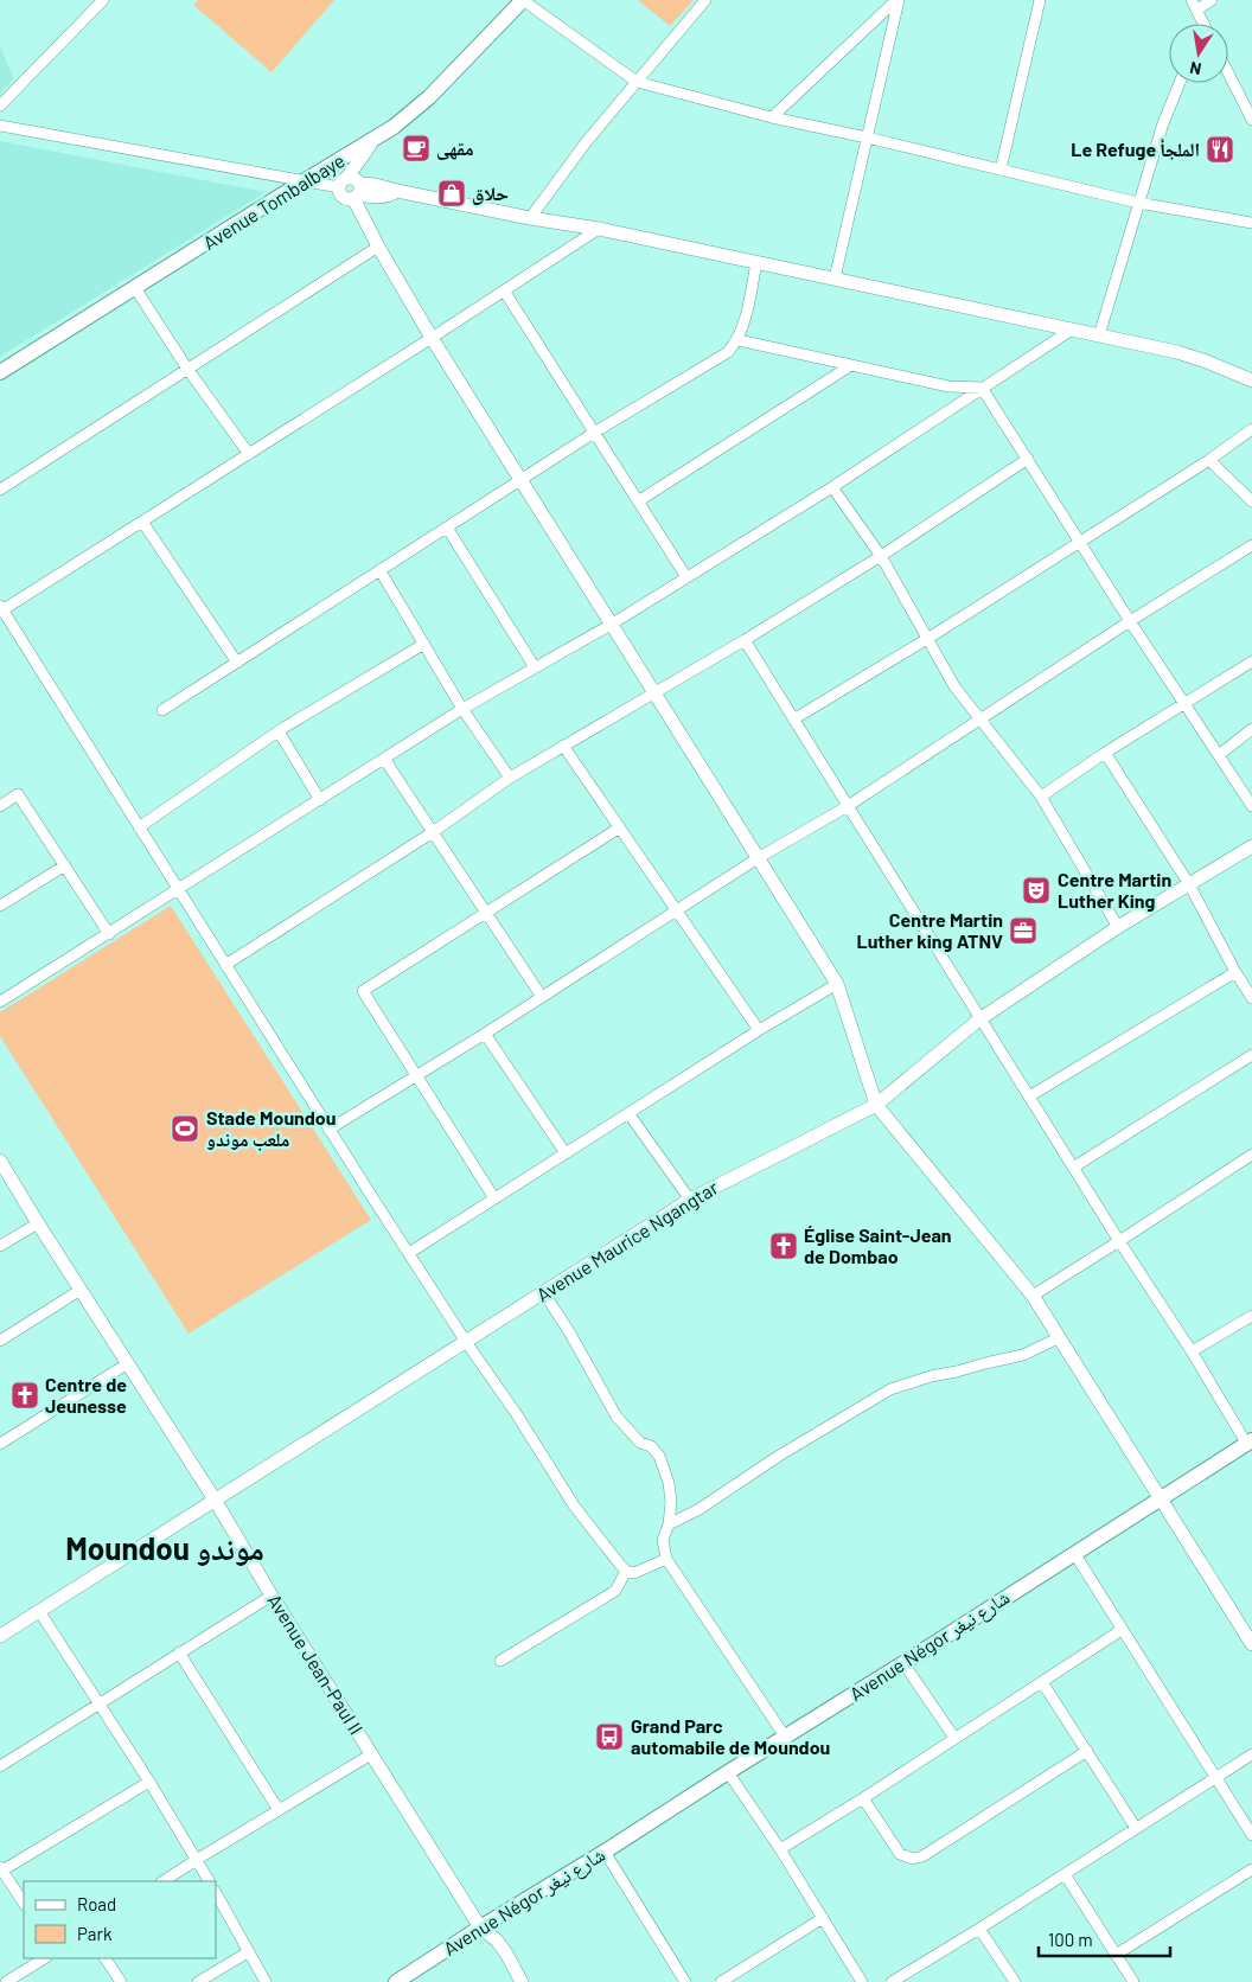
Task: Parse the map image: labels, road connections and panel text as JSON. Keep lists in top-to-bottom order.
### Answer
{
  "streets": {
    "main road": ["Avenue Tombalbaye", "Avenue Négor شارع نيغر"],
    "street": ["Avenue Maurice Ngangtar", "Avenue Jean-Paul II"]
  },
  "crossings": [
    ["Avenue Maurice Ngangtar", "Avenue Jean-Paul II"],
    ["Avenue Négor شارع نيغر", "Avenue Jean-Paul II"]
  ],
  "districts": ["Moundou موندو"],
  "places": {
    "cafe": ["مقهى"],
    "restaurant": ["Le Refuge الملجأ"],
    "shop": ["حلاق"],
    "theatre": ["Centre Martin Luther King"],
    "office": ["Centre Martin Luther king ATNV"],
    "sports": ["Stade Moundou ملعب موندو"],
    "church": ["Église Saint-Jean de Dombao", "Centre de Jeunesse"],
    "bus stop": ["Grand Parc automabile de Moundou"]
  },
  "legend": ["Road", "Park"],
  "scale_bar": "100 m",
  "north": "bottom"
}
